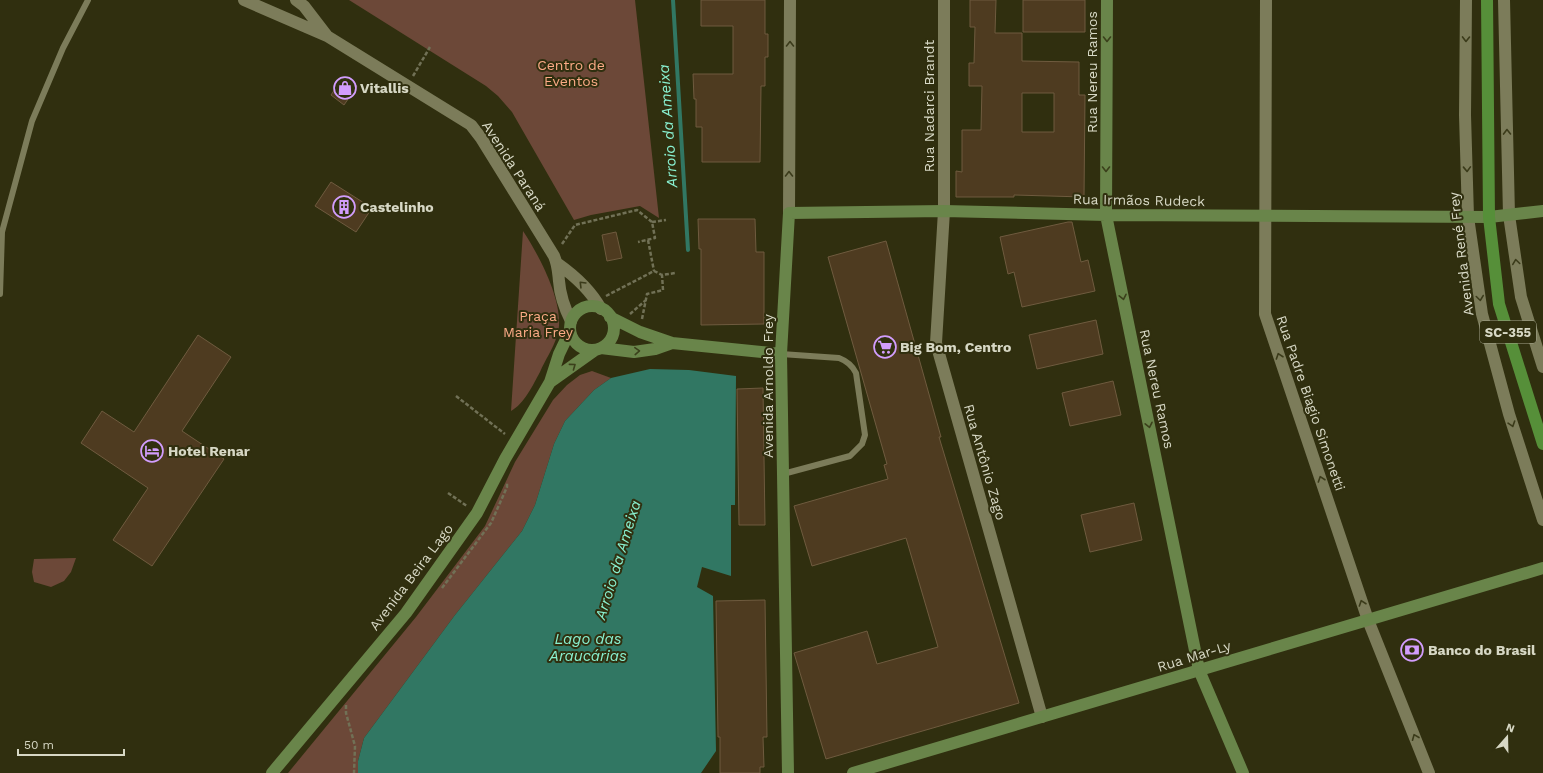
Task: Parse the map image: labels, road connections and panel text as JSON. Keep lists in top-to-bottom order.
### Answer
{
  "streets": {
    "main road": ["SC-355"],
    "street": [
      "Rua Nereu Ramos",
      "Rua Nadarci Brandt",
      "Avenida Paraná",
      "Rua Irmãos Rudeck",
      "Avenida René Frey",
      "Avenida Arnoldo Frey",
      "Rua Padre Biagio Simonetti",
      "Rua Antônio Zago",
      "Avenida Beira Lago",
      "Rua Mar-Ly"
    ]
  },
  "crossings": [
    ["Rua Nereu Ramos", "Rua Irmãos Rudeck"],
    ["Rua Nereu Ramos", "Rua Mar-Ly"],
    ["Rua Nadarci Brandt", "Rua Irmãos Rudeck"],
    ["Rua Nadarci Brandt", "Rua Antônio Zago"],
    ["Avenida Paraná", "Avenida Arnoldo Frey"],
    ["Avenida Paraná", "Avenida Beira Lago"],
    ["Rua Irmãos Rudeck", "Avenida René Frey"],
    ["Rua Irmãos Rudeck", "SC-355"],
    ["Rua Irmãos Rudeck", "Avenida Arnoldo Frey"],
    ["Rua Irmãos Rudeck", "Rua Padre Biagio Simonetti"],
    ["Rua Irmãos Rudeck", "Rua Antônio Zago"],
    ["Rua Padre Biagio Simonetti", "Rua Mar-Ly"],
    ["Rua Antônio Zago", "Rua Mar-Ly"]
  ],
  "one_way": ["Rua Nereu Ramos", "Rua Padre Biagio Simonetti"],
  "water": ["Arroio da Ameixa", "Lago das Araucárias"],
  "parks": ["Centro de Eventos", "Praça Maria Frey"],
  "places": {
    "shop": ["Vitallis"],
    "building": ["Castelinho"],
    "supermarket": ["Big Bom, Centro"],
    "hotel": ["Hotel Renar"],
    "bank": ["Banco do Brasil"]
  },
  "scale_bar": "50 m",
  "north": "top"
}
